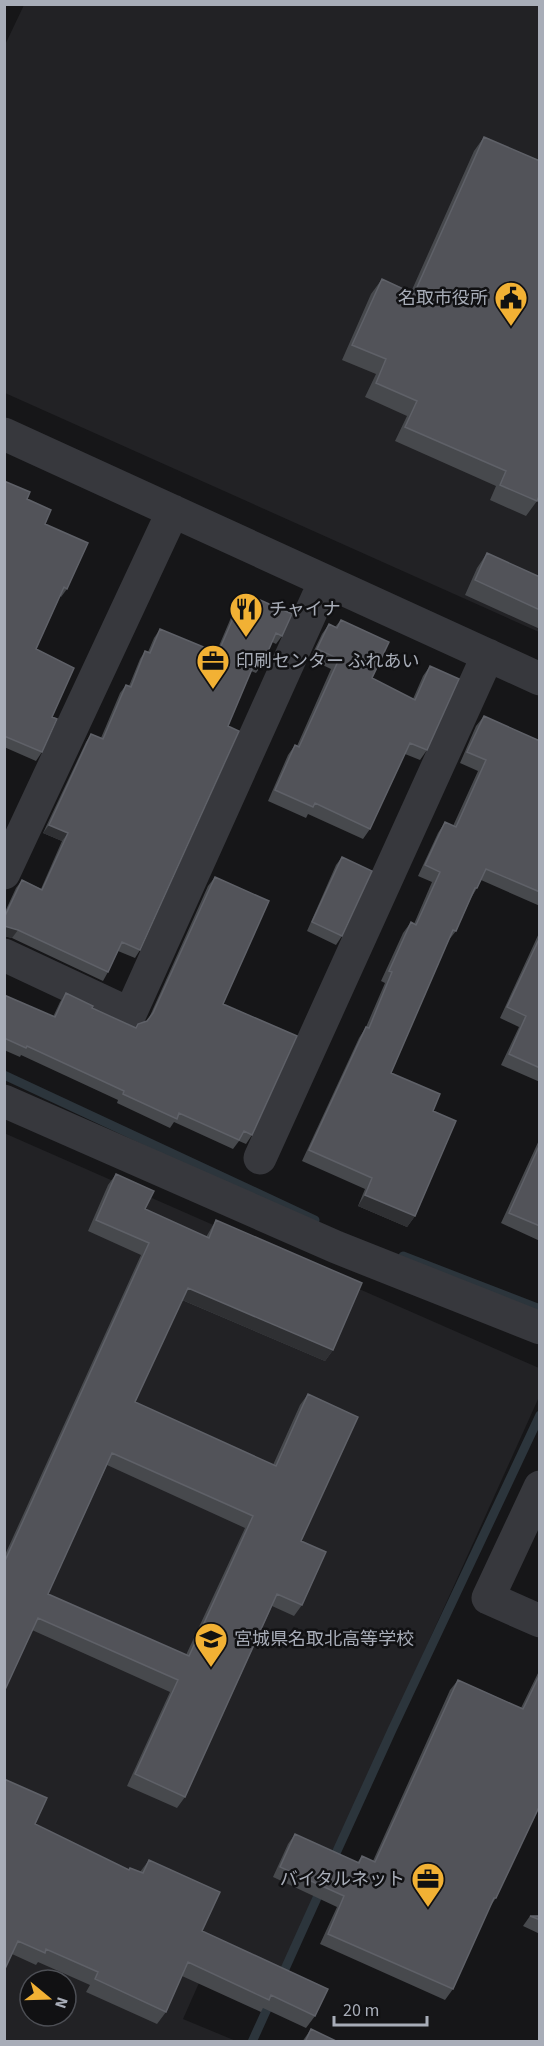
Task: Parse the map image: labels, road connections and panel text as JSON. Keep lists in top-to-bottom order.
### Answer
{
  "places": {
    "public building": ["名取市役所"],
    "restaurant": ["チャイナ"],
    "office": ["印刷センター ふれあい", "バイタルネット"],
    "school or university": ["宮城県名取北高等学校"]
  },
  "scale_bar": "20 m",
  "north": "right"
}
